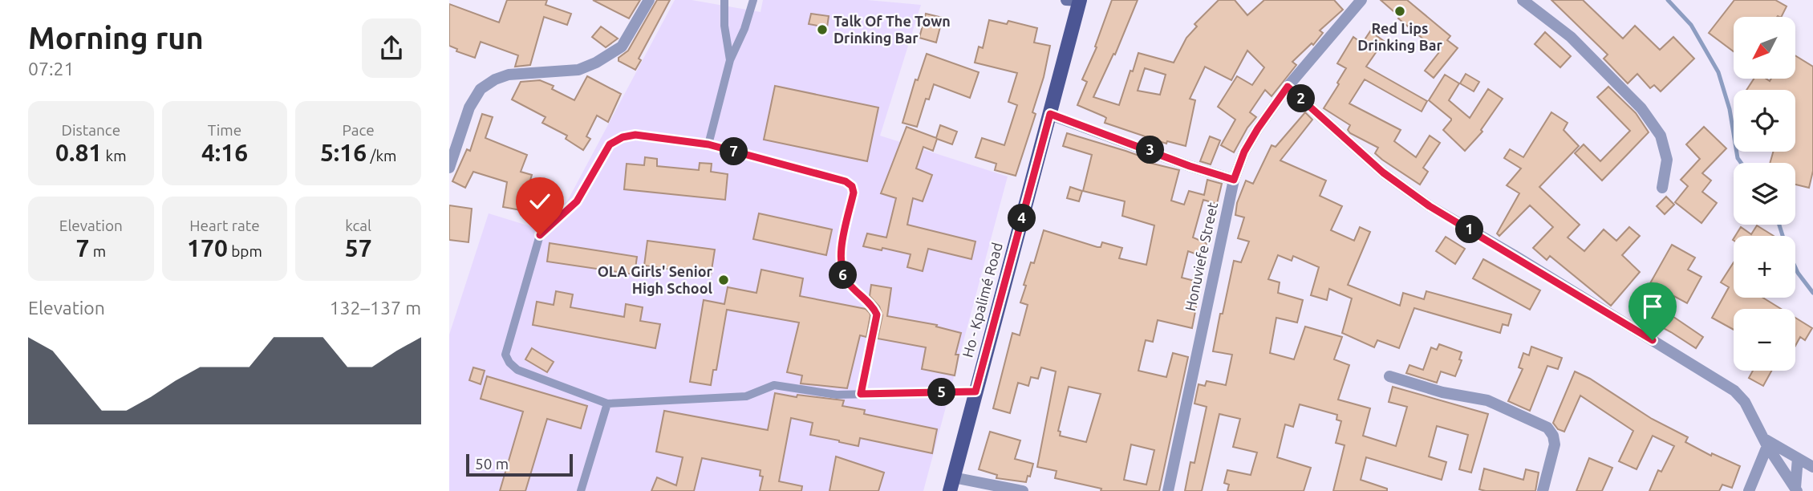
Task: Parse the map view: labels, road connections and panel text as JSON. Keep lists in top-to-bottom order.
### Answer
{
  "streets": {
    "main road": ["Ho - Kpalimé Road"],
    "street": ["Honuviefe Street"]
  },
  "places": ["Red Lips Drinking Bar", "Talk Of The Town Drinking Bar", "OLA Girls' Senior High School"],
  "scale_bar": "50 m",
  "north": "bottom left",
  "page": {
    "heading": ["Morning run", "07:21"],
    "map_buttons": ["+", "−"],
    "pins": [
      "2",
      "3",
      "7",
      "4",
      "1",
      "6",
      "5"
    ],
    "stats": [
      ["Distance", "0.81 km"],
      ["Time", "4:16"],
      ["Pace", "5:16 /km"],
      ["Elevation", "7 m"],
      ["Heart rate", "170 bpm"],
      ["kcal", "57"]
    ],
    "chart": ["Elevation", "132–137 m"],
    "scale": "50 m"
  }
}
